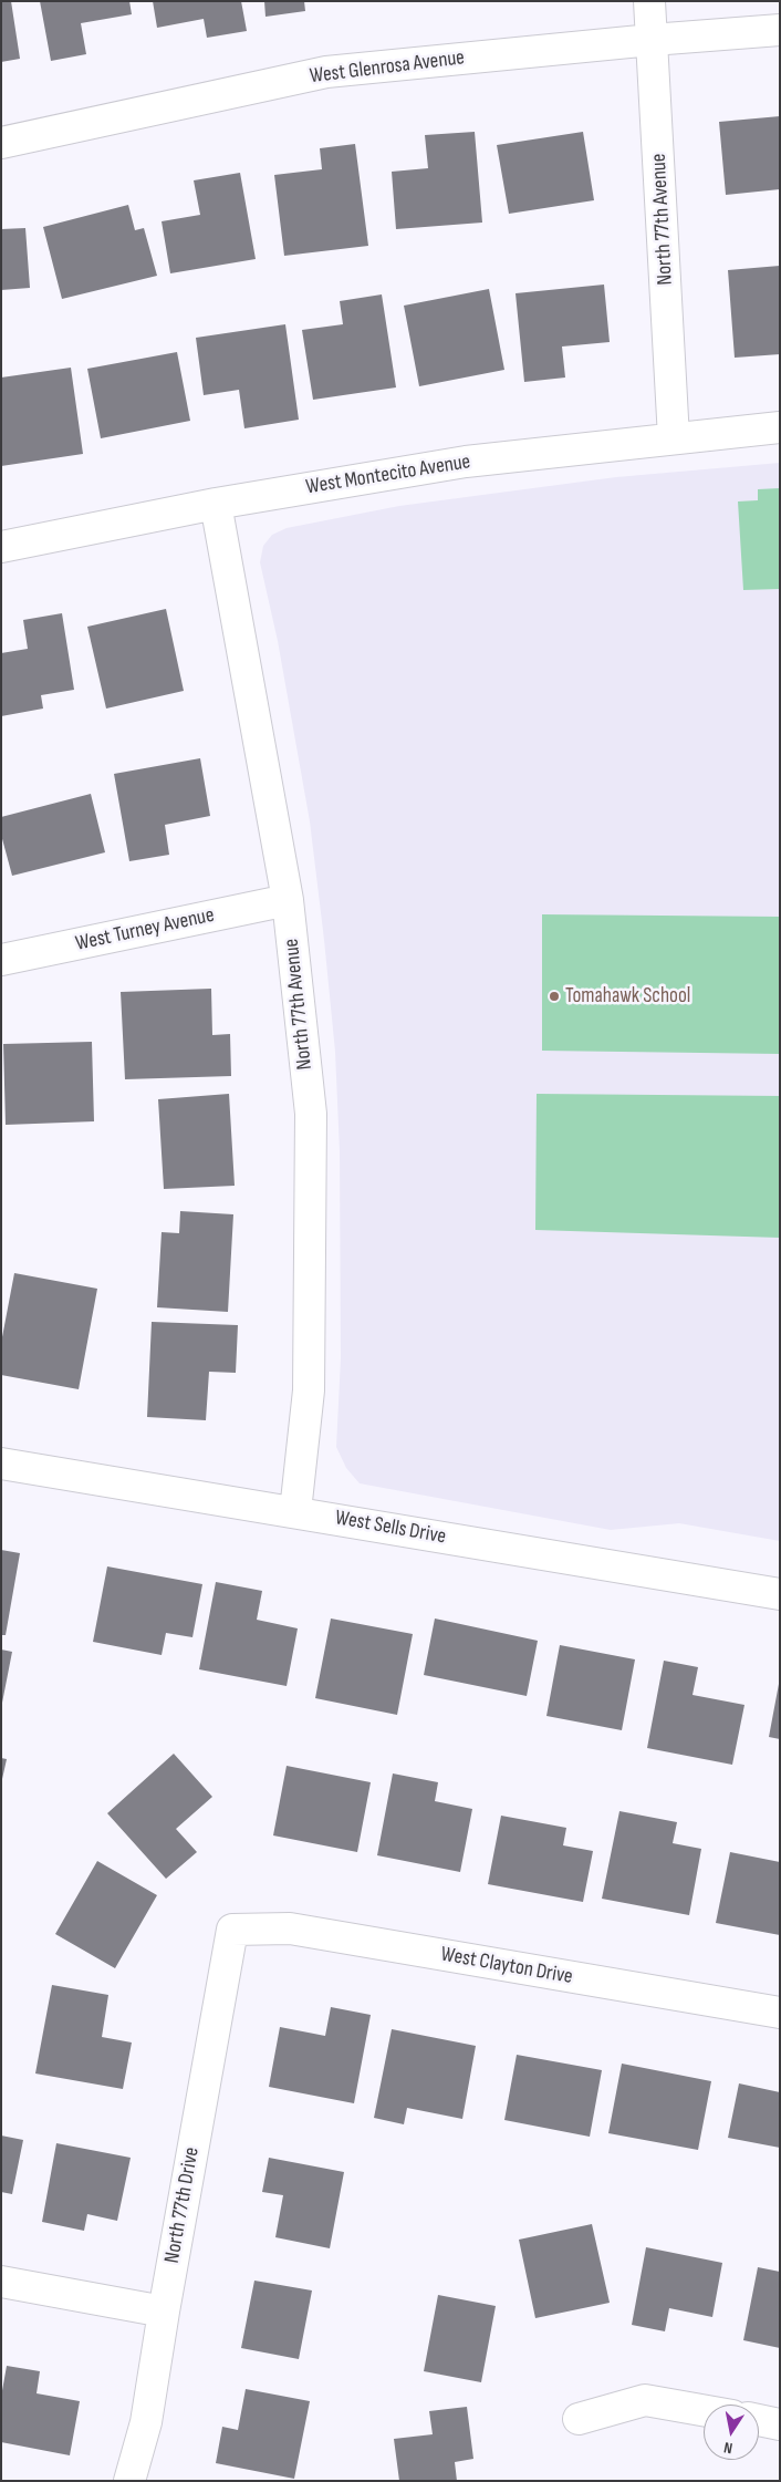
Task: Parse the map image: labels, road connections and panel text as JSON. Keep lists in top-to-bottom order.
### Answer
{
  "streets": {
    "street": [
      "West Glenrosa Avenue",
      "North 77th Avenue",
      "West Montecito Avenue",
      "West Turney Avenue",
      "West Sells Drive",
      "West Clayton Drive",
      "North 77th Drive"
    ]
  },
  "crossings": [
    ["West Glenrosa Avenue", "North 77th Avenue"],
    ["North 77th Avenue", "West Montecito Avenue"],
    ["North 77th Avenue", "West Turney Avenue"],
    ["North 77th Avenue", "West Sells Drive"],
    ["West Clayton Drive", "North 77th Drive"]
  ],
  "places": ["Tomahawk School"],
  "north": "bottom"
}
